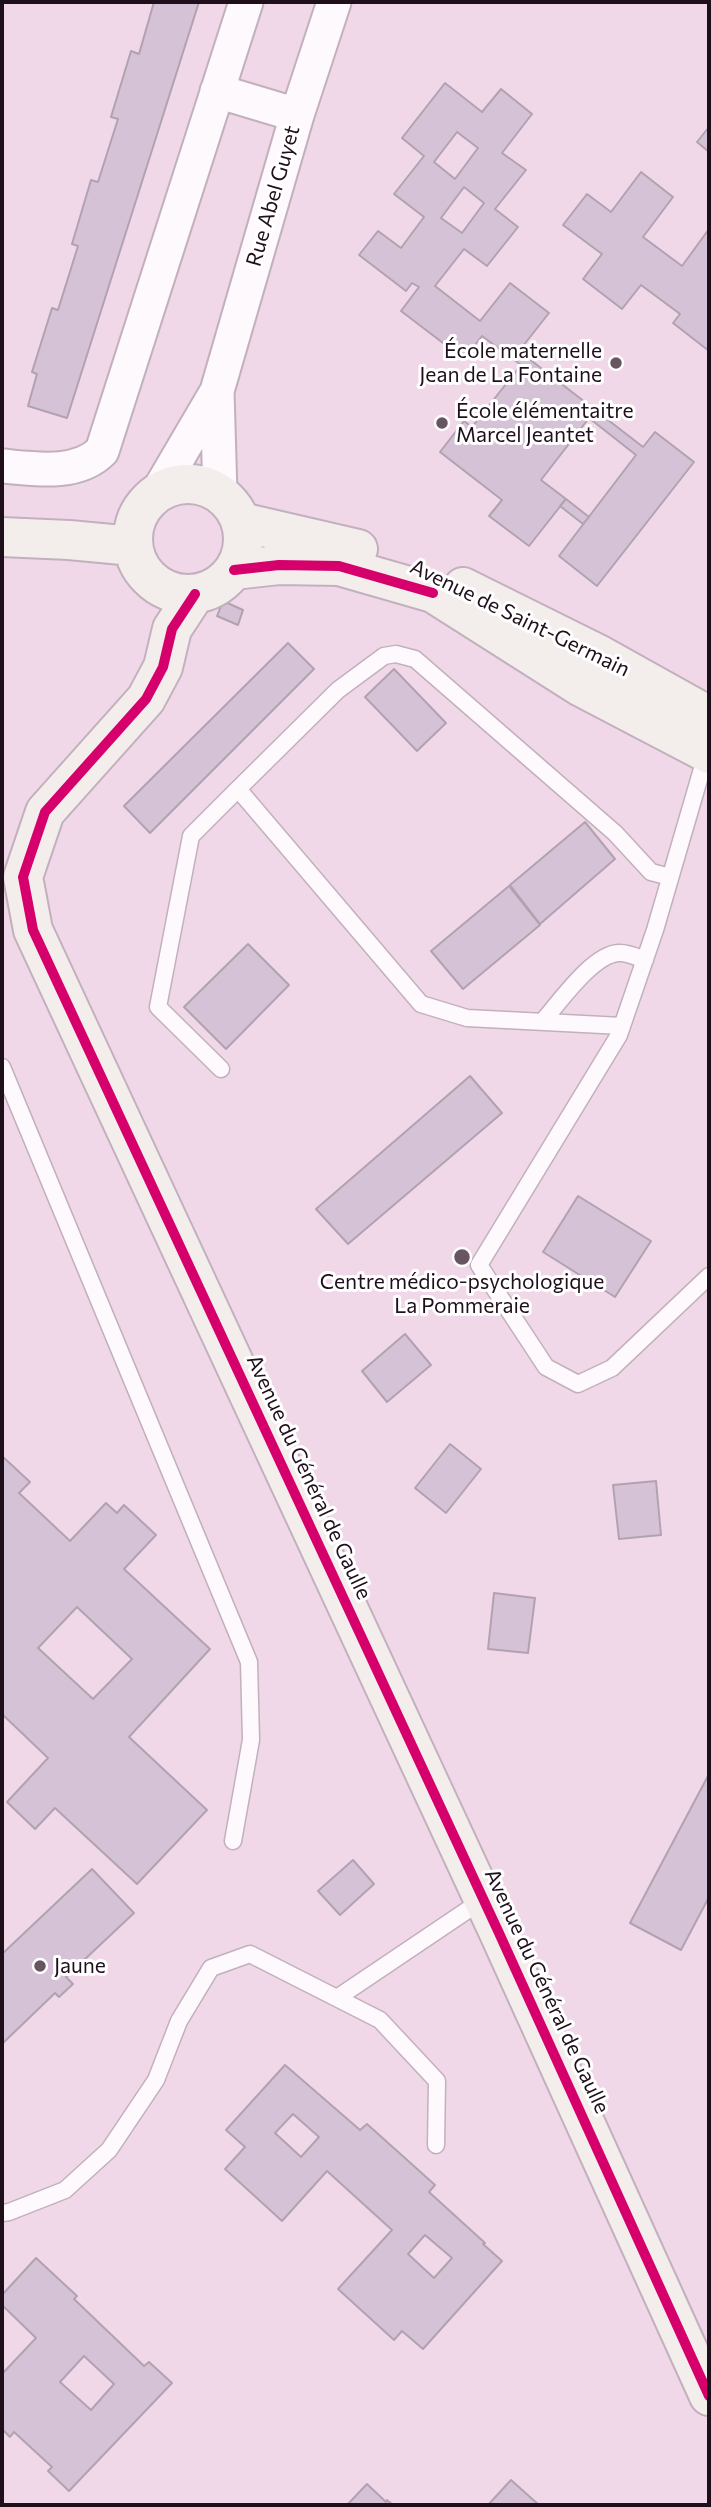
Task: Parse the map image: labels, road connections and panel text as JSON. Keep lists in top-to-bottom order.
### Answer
{
  "streets": {
    "street": ["Rue Abel Guyet", "Avenue de Saint-Germain", "Avenue du Général de Gaulle"]
  },
  "crossings": [
    ["Rue Abel Guyet", "Avenue de Saint-Germain"],
    ["Rue Abel Guyet", "Avenue du Général de Gaulle"],
    ["Avenue de Saint-Germain", "Avenue du Général de Gaulle"]
  ],
  "places": [
    "École maternelle Jean de La Fontaine",
    "École élémentaitre Marcel Jeantet",
    "Centre médico-psychologique La Pommeraie",
    "Jaune"
  ]
}
